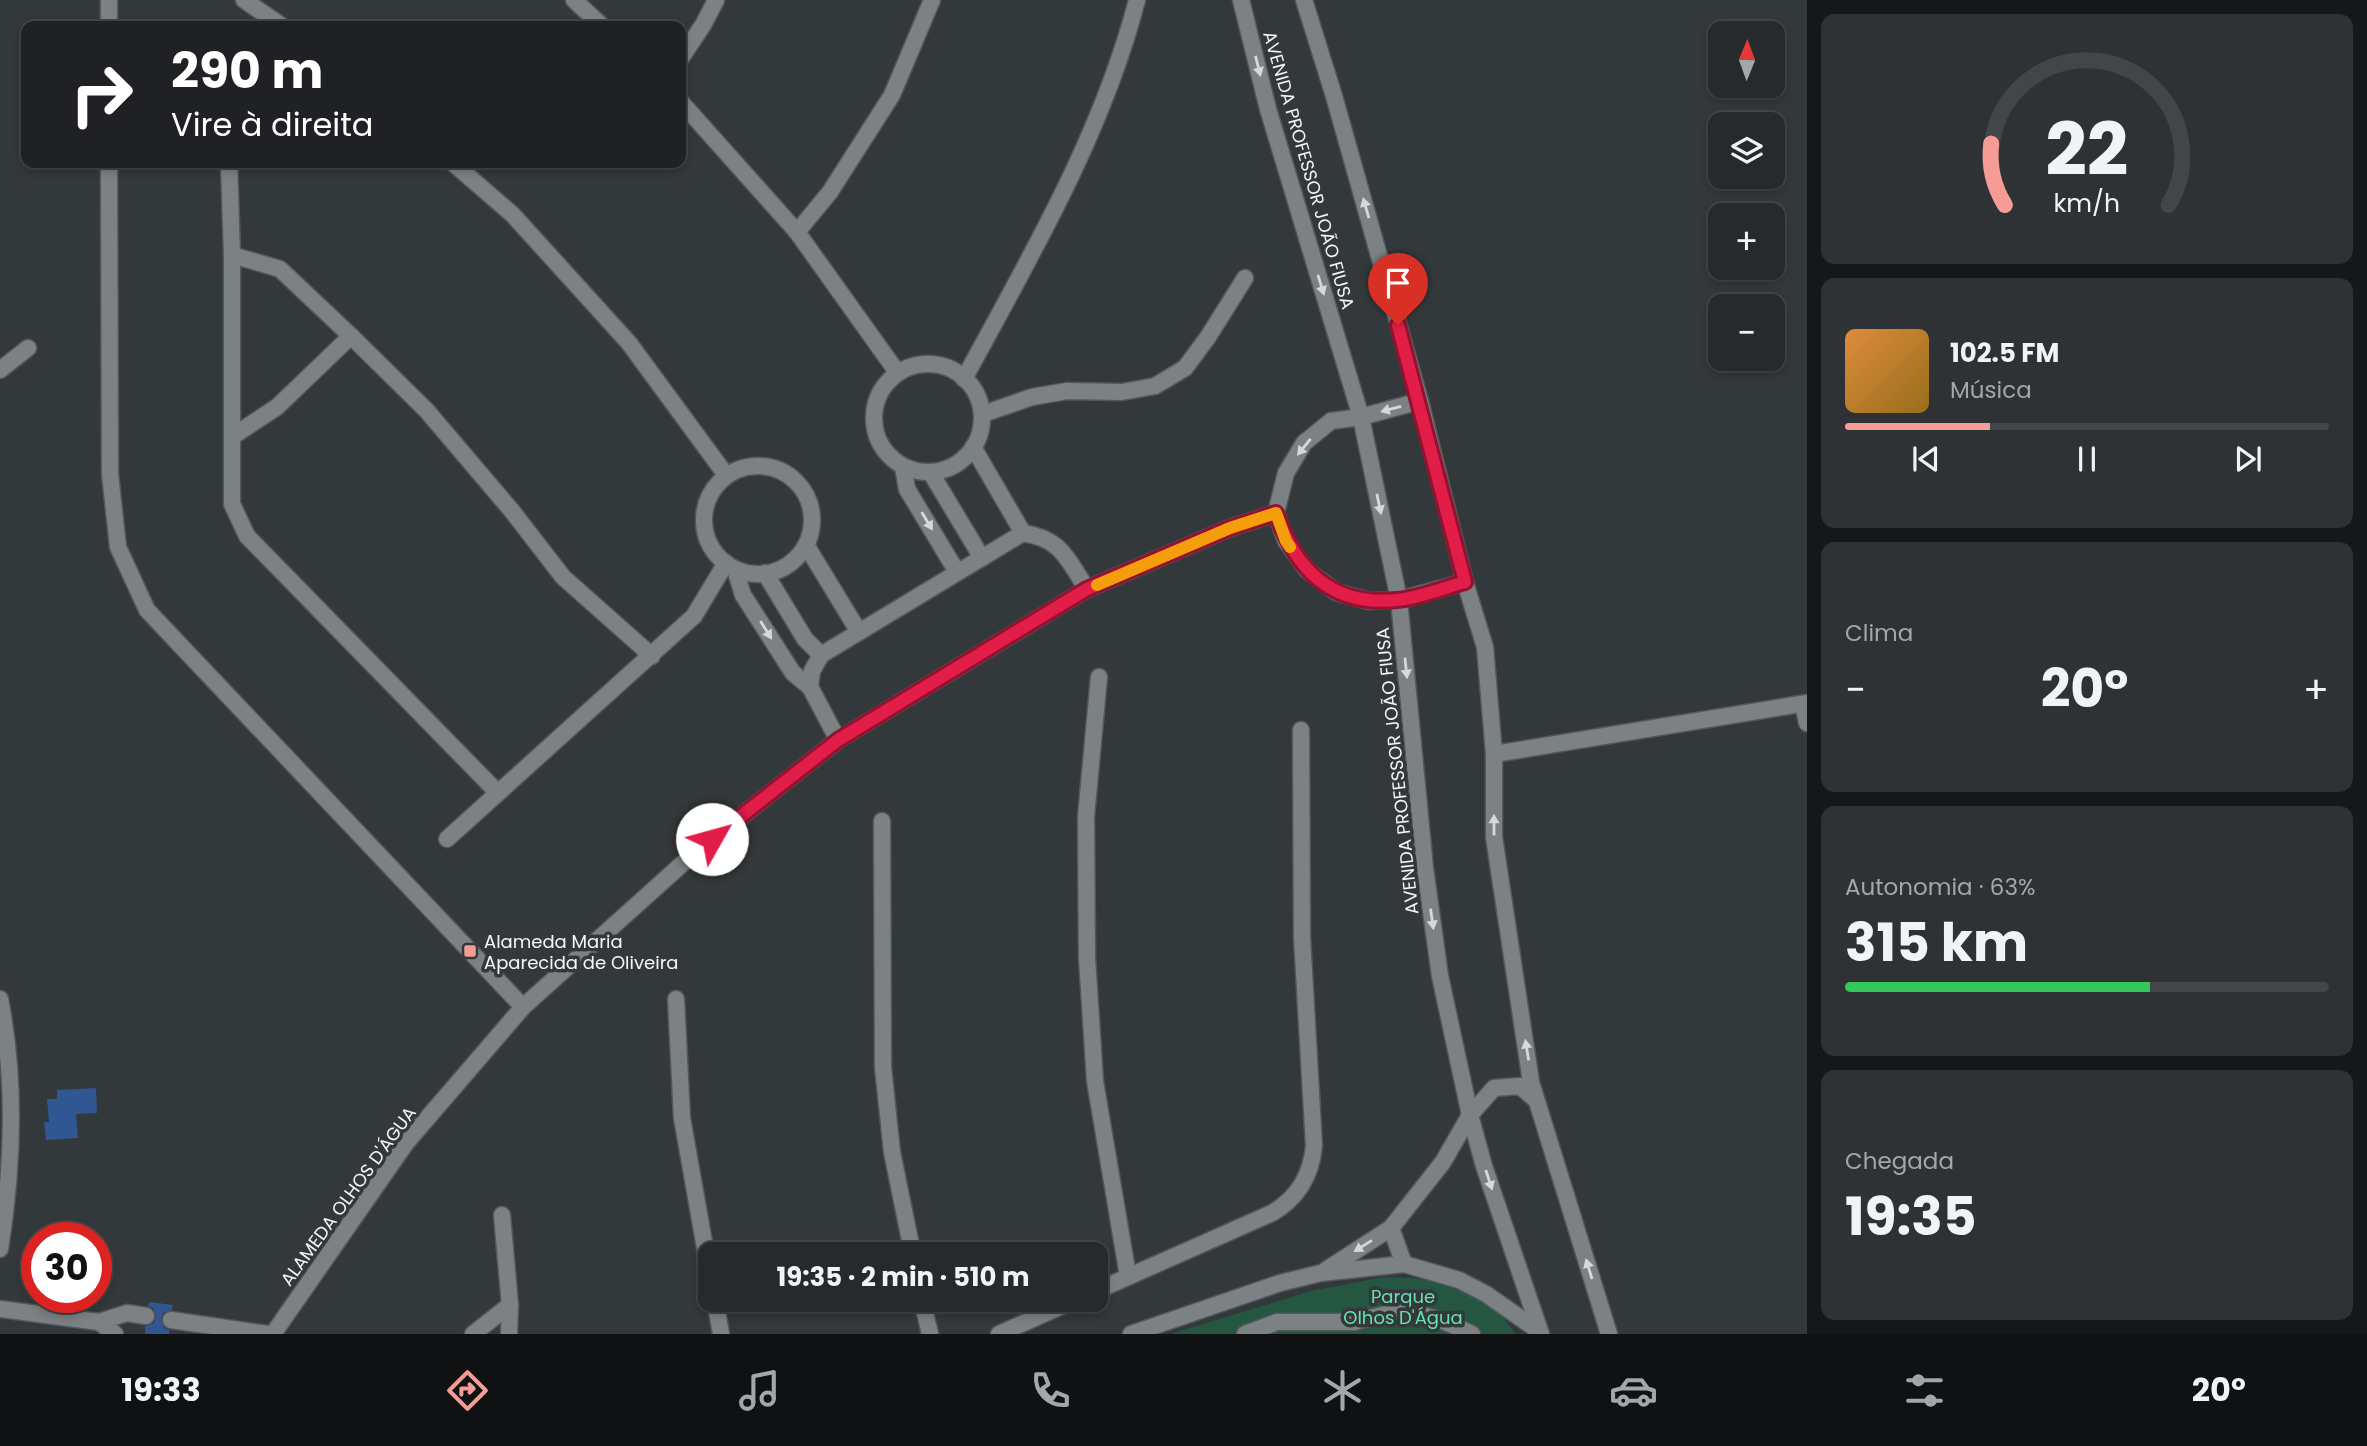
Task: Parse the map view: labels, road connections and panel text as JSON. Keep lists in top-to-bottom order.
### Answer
{
  "streets": {
    "street": ["AVENIDA PROFESSOR JOÃO FIUSA", "ALAMEDA OLHOS D'ÁGUA"]
  },
  "parks": ["Parque Olhos D'Água"],
  "places": {
    "transit": ["Alameda Maria Aparecida de Oliveira"]
  },
  "north": "top",
  "page": {
    "map_buttons": ["+", "−"],
    "turn": ["290 m", "Vire à direita"],
    "song": ["102.5 FM", "Música"],
    "tile": [
      "Clima",
      ["Autonomia · 63%", "315 km"],
      ["Chegada", "19:35"]
    ],
    "heat": ["−", "20°", "+"],
    "limit": "30",
    "trip": "19:35 · 2 min · 510 m",
    "tabs": ["19:33", "20°"],
    "gauge": ["22", "km/h"]
  }
}
